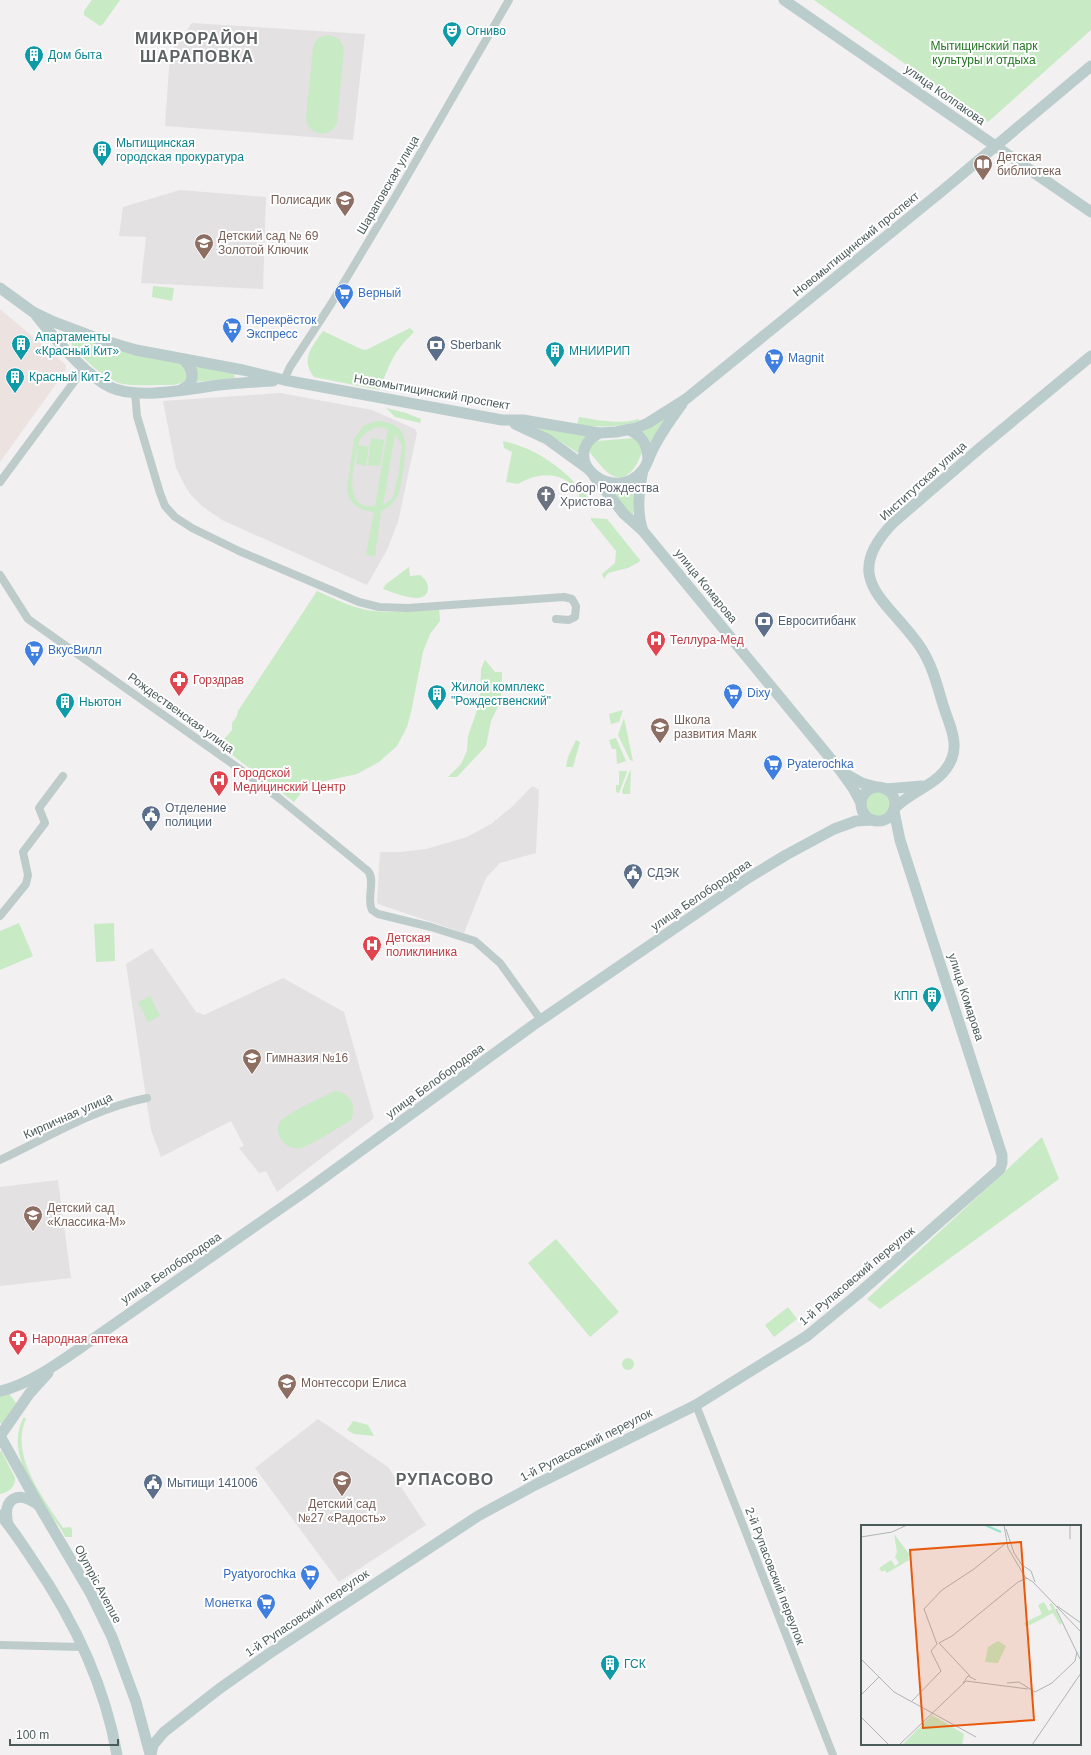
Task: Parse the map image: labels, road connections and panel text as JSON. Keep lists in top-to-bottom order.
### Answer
{
  "streets": {
    "street": [
      "улица Колпакова",
      "Шараповская улица",
      "Новомытищинский проспект",
      "Институтская улица",
      "улица Комарова",
      "Рождественская улица",
      "улица Белобородова",
      "Кирпичная улица",
      "1-й Рупасовский переулок",
      "2-й Рупасовский переулок",
      "Olympic Avenue"
    ]
  },
  "crossings": [
    ["улица Колпакова", "Новомытищинский проспект"],
    ["Шараповская улица", "Новомытищинский проспект"],
    ["Новомытищинский проспект", "улица Комарова"],
    ["Институтская улица", "улица Комарова"],
    ["Институтская улица", "улица Белобородова"],
    ["улица Комарова", "улица Белобородова"],
    ["улица Комарова", "1-й Рупасовский переулок"],
    ["Рождественская улица", "улица Белобородова"],
    ["1-й Рупасовский переулок", "2-й Рупасовский переулок"],
    ["1-й Рупасовский переулок", "Olympic Avenue"]
  ],
  "districts": ["МИКРОРАЙОН ШАРАПОВКА", "РУПАСОВО"],
  "parks": ["Мытищинский парк культуры и отдыха"],
  "places": {
    "theatre": ["Огниво"],
    "building": [
      "Дом быта",
      "Мытищинская городская прокуратура",
      "Апартаменты «Красный Кит»",
      "МНИИРИП",
      "Красный Кит-2",
      "Жилой комплекс \"Рождественский\"",
      "Ньютон",
      "КПП",
      "ГСК"
    ],
    "library": ["Детская библиотека"],
    "school or university": [
      "Полисадик",
      "Детский сад № 69 Золотой Ключик",
      "Школа развития Маяк",
      "Гимназия №16",
      "Детский сад «Классика-М»",
      "Монтессори Елиса",
      "Детский сад №27 «Радость»"
    ],
    "supermarket": [
      "Верный",
      "Перекрёсток Экспресс",
      "Magnit",
      "ВкусВилл",
      "Dixy",
      "Pyaterochka",
      "Pyatyorochka",
      "Монетка"
    ],
    "bank": ["Sberbank", "Евроситибанк"],
    "church": ["Собор Рождества Христова"],
    "hospital": ["Теллура-Мед", "Городской Медицинский Центр", "Детская поликлиника"],
    "pharmacy": ["Горздрав", "Народная аптека"],
    "public building": ["Отделение полиции", "СДЭК", "Мытищи 141006"]
  },
  "scale_bar": "100 m"
}
